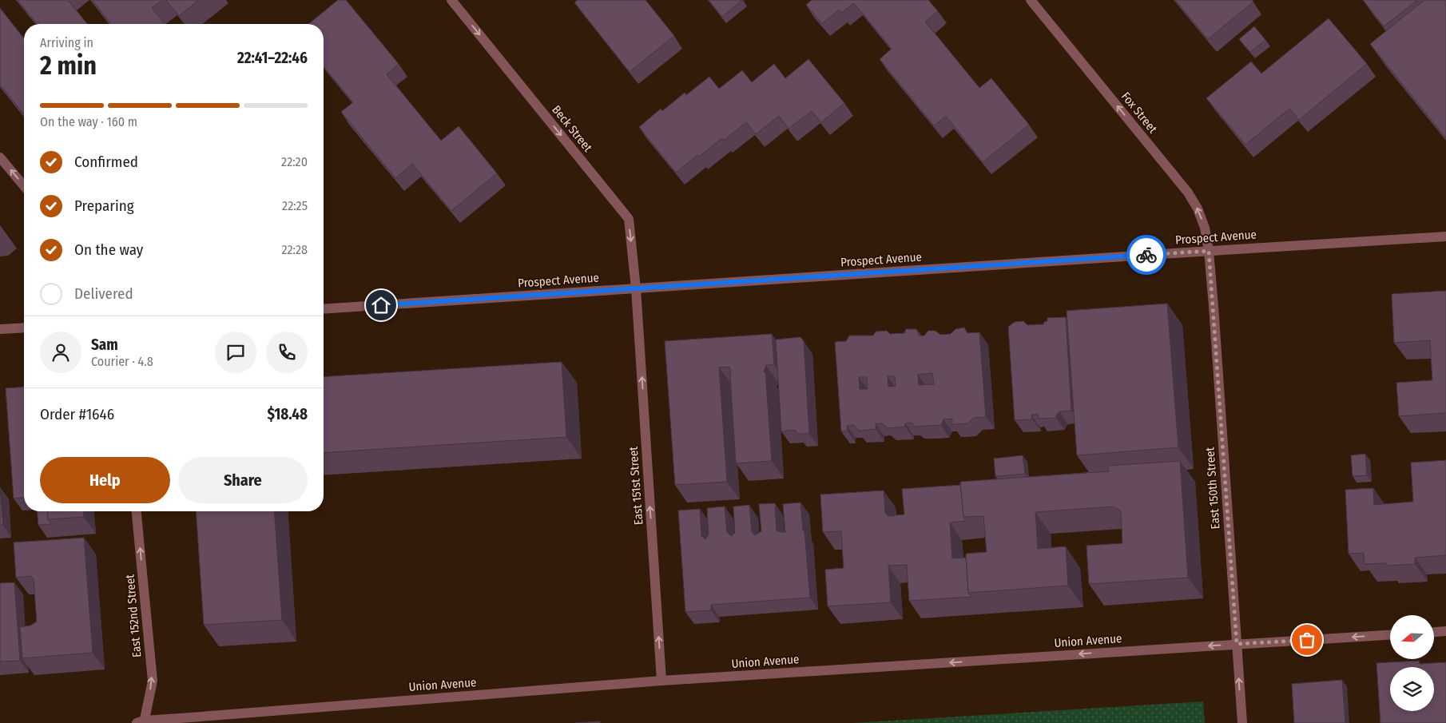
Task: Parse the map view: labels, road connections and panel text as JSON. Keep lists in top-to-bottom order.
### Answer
{
  "streets": {
    "street": [
      "Fox Street",
      "Beck Street",
      "Prospect Avenue",
      "East 151st Street",
      "East 150th Street",
      "East 152nd Street",
      "Union Avenue"
    ]
  },
  "crossings": [
    ["Fox Street", "Prospect Avenue"],
    ["Fox Street", "East 150th Street"],
    ["Beck Street", "Prospect Avenue"],
    ["Beck Street", "East 151st Street"],
    ["Prospect Avenue", "East 151st Street"],
    ["Prospect Avenue", "East 150th Street"],
    ["East 151st Street", "Union Avenue"],
    ["East 150th Street", "Union Avenue"],
    ["East 152nd Street", "Union Avenue"]
  ],
  "one_way": [
    "Fox Street",
    "Beck Street",
    "East 151st Street",
    "East 152nd Street",
    "Union Avenue"
  ],
  "north": "left",
  "page": {
    "heading": ["2 min", "Arriving in", "22:41–22:46"],
    "panel": [
      "Sam",
      "Courier · 4.8",
      "Order #1646",
      "$18.48"
    ],
    "bar": "On the way · 160 m",
    "list": [
      ["Confirmed", "22:20"],
      ["Preparing", "22:25"],
      ["On the way", "22:28"],
      "Delivered"
    ],
    "buttons": ["Help", "Share"]
  }
}
